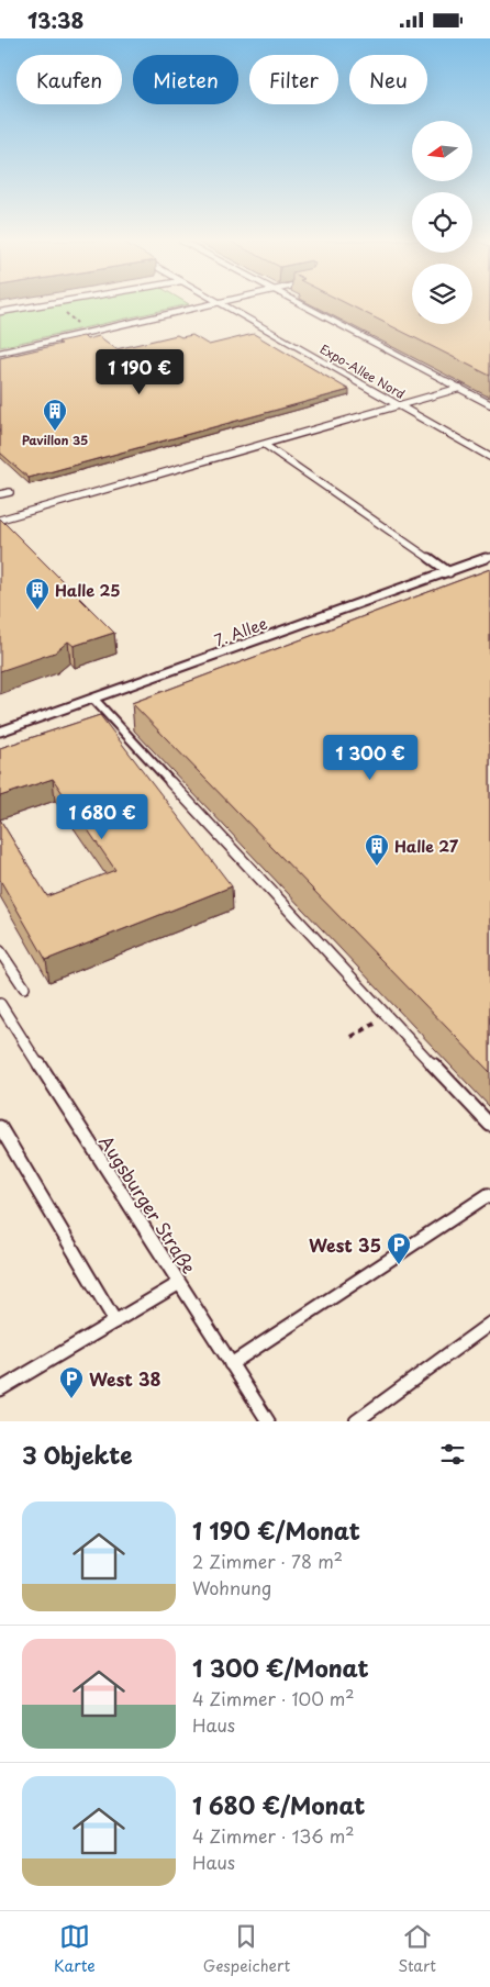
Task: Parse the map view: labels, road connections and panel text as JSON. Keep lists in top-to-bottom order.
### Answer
{
  "streets": {
    "lane": ["Expo-Allee Nord", "7. Allee", "Augsburger Straße"]
  },
  "places": {
    "building": ["Pavillon 35", "Halle 25", "Halle 27"],
    "parking": ["West 35", "West 38"]
  },
  "north": "left",
  "page": {
    "status": "13:38",
    "chip": [
      "Kaufen",
      "Mieten",
      "Filter",
      "Neu"
    ],
    "price": ["1 190 €", "1 300 €", "1 680 €"],
    "heading": "3 Objekte",
    "list": [
      {
        "name": "1 190 €/Monat",
        "note": "2 Zimmer · 78 m² · Wohnung"
      },
      {
        "name": "1 300 €/Monat",
        "note": "4 Zimmer · 100 m² · Haus"
      },
      {
        "name": "1 680 €/Monat",
        "note": "4 Zimmer · 136 m² · Haus"
      }
    ],
    "tabs": ["Karte", "Gespeichert", "Start"]
  }
}
